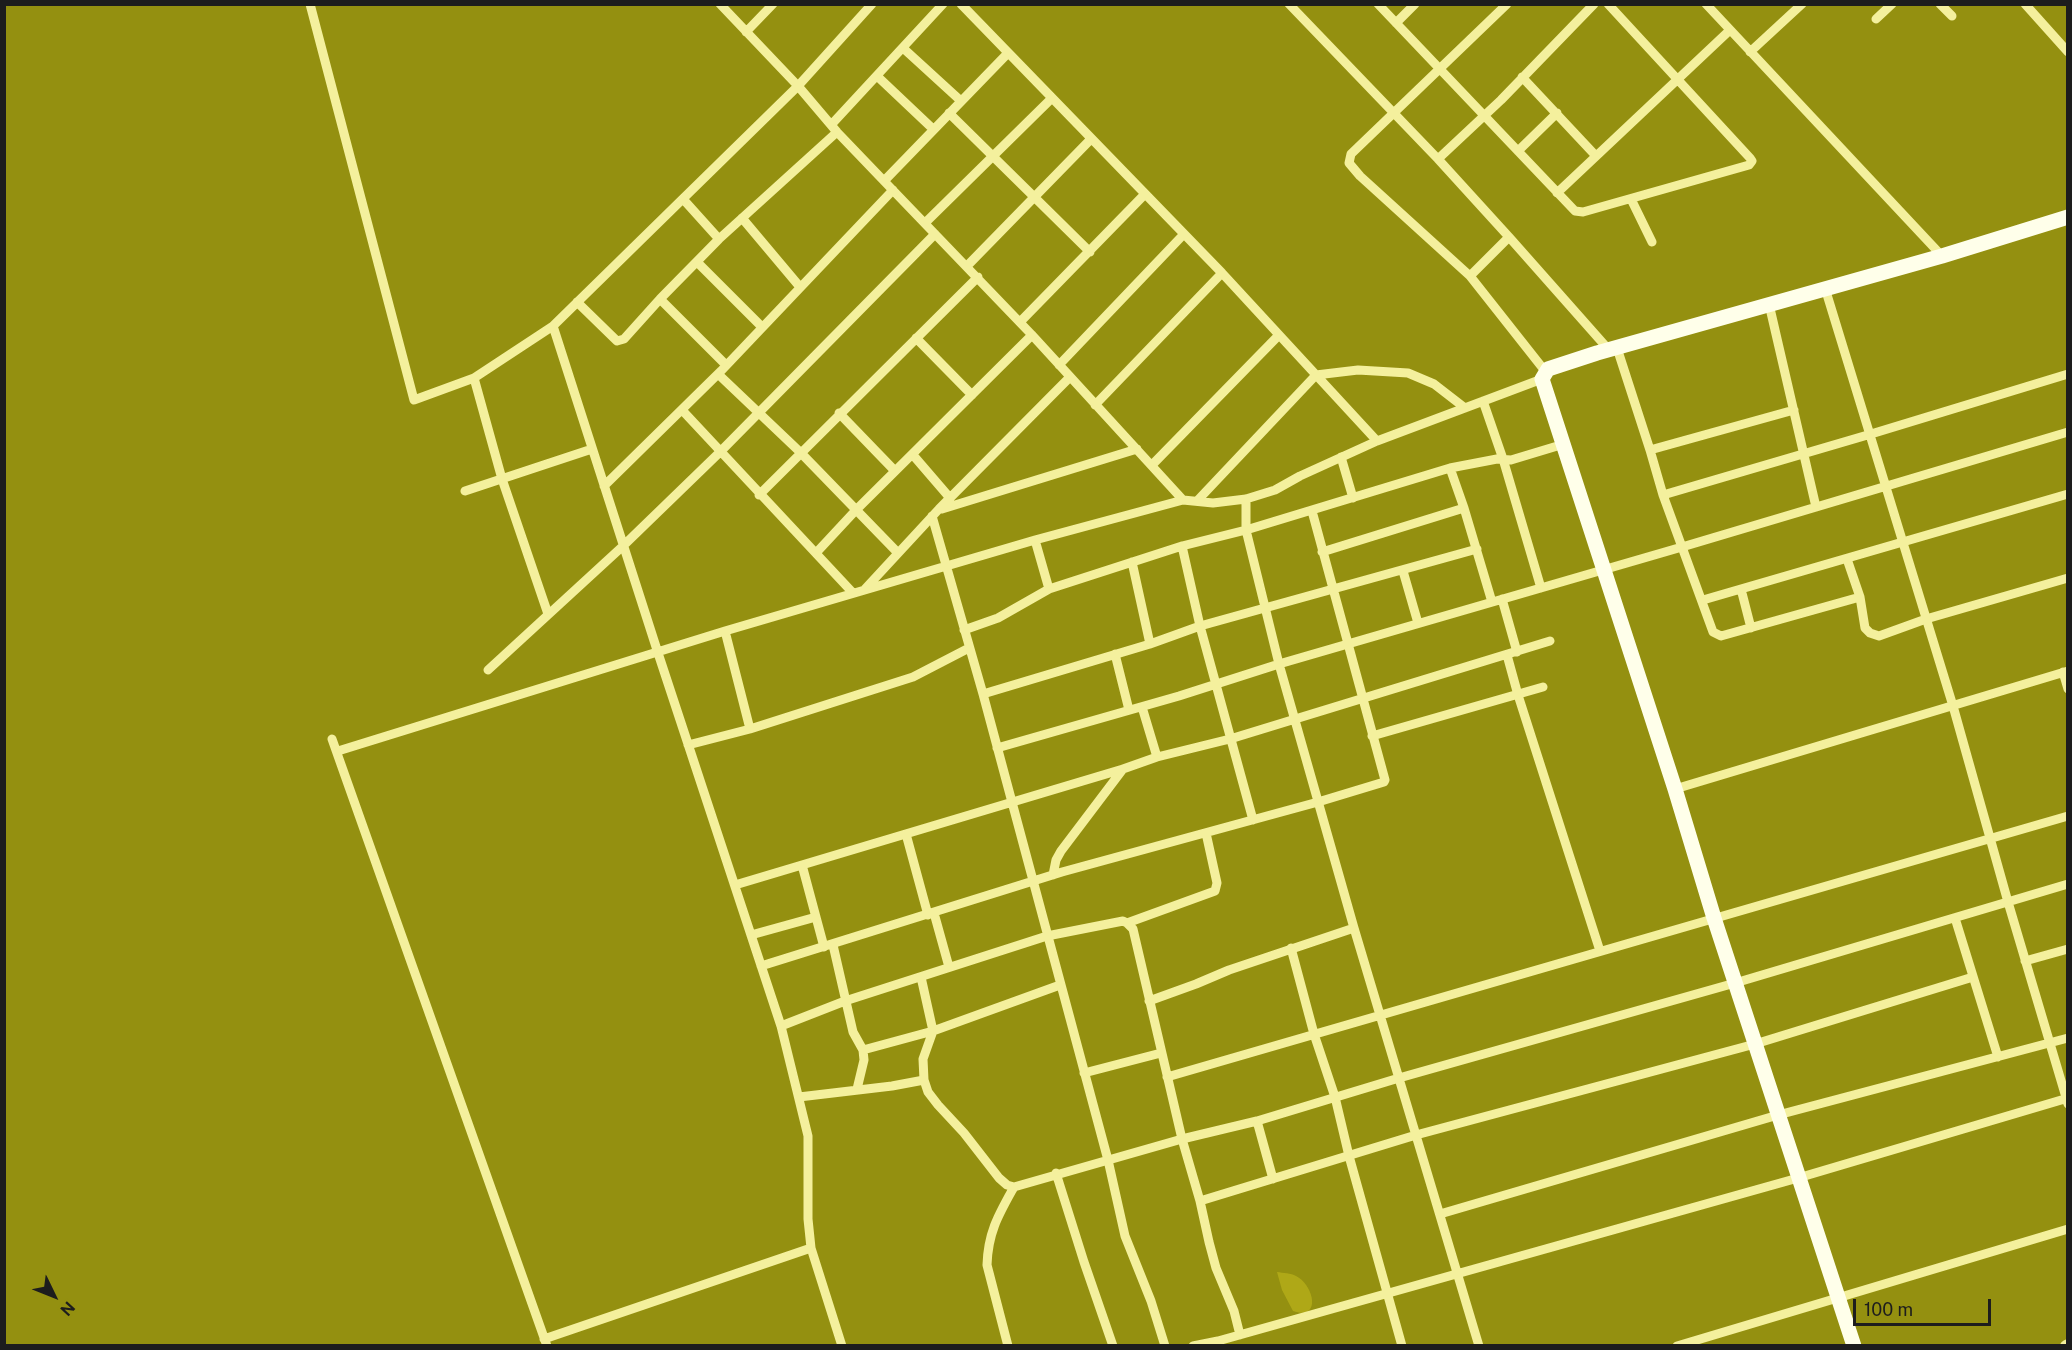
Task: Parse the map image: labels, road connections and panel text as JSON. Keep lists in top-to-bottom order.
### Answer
{
  "scale_bar": "100 m",
  "north": "bottom right"
}
